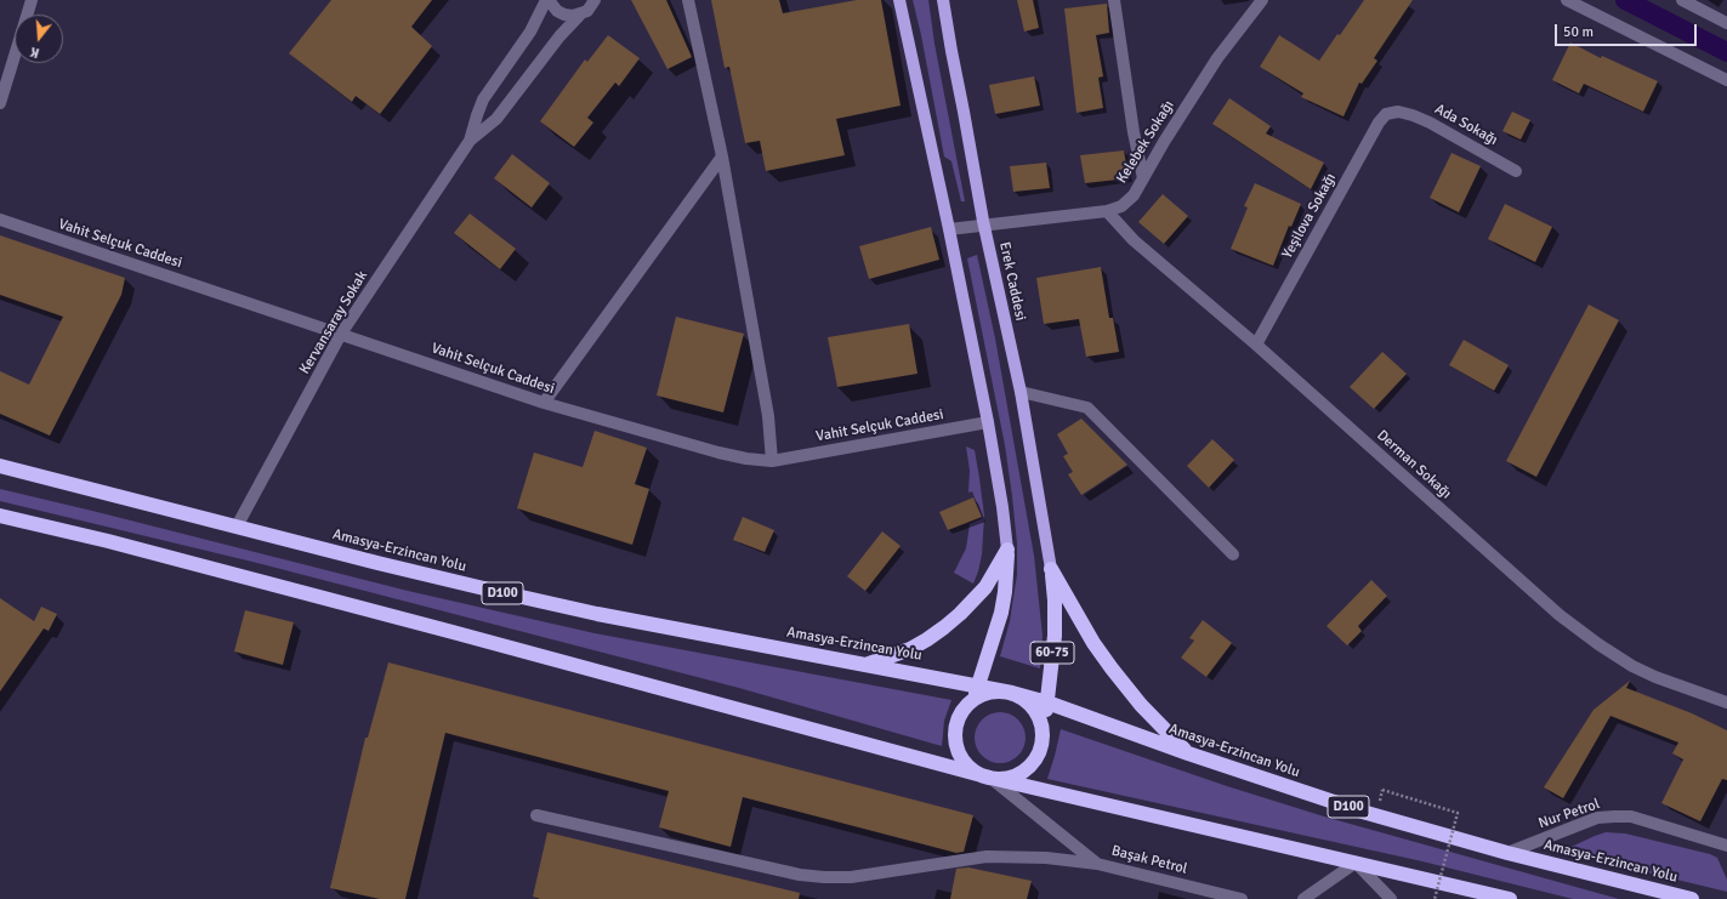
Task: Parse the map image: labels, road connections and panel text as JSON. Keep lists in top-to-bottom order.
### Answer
{
  "streets": {
    "highway": ["Amasya-Erzincan Yolu", "D100", "60-75"],
    "main road": ["Erek Caddesi"],
    "street": [
      "Ada Sokağı",
      "Kelebek Sokağı",
      "Yeşilova Sokağı",
      "Vahit Selçuk Caddesi",
      "Kervansaray Sokak",
      "Derman Sokağı",
      "Nur Petrol",
      "Başak Petrol"
    ]
  },
  "crossings": [
    ["Ada Sokağı", "Yeşilova Sokağı"],
    ["Kelebek Sokağı", "Erek Caddesi"],
    ["Kelebek Sokağı", "Derman Sokağı"],
    ["Yeşilova Sokağı", "Derman Sokağı"],
    ["Vahit Selçuk Caddesi", "Kervansaray Sokak"],
    ["Erek Caddesi", "60-75"],
    ["Kervansaray Sokak", "Amasya-Erzincan Yolu"],
    ["Amasya-Erzincan Yolu", "D100"],
    ["Amasya-Erzincan Yolu", "60-75"],
    ["Amasya-Erzincan Yolu", "Nur Petrol"],
    ["Amasya-Erzincan Yolu", "Başak Petrol"],
    ["D100", "60-75"],
    ["D100", "Başak Petrol"],
    ["60-75", "Başak Petrol"]
  ],
  "scale_bar": "50 m",
  "north": "bottom"
}
